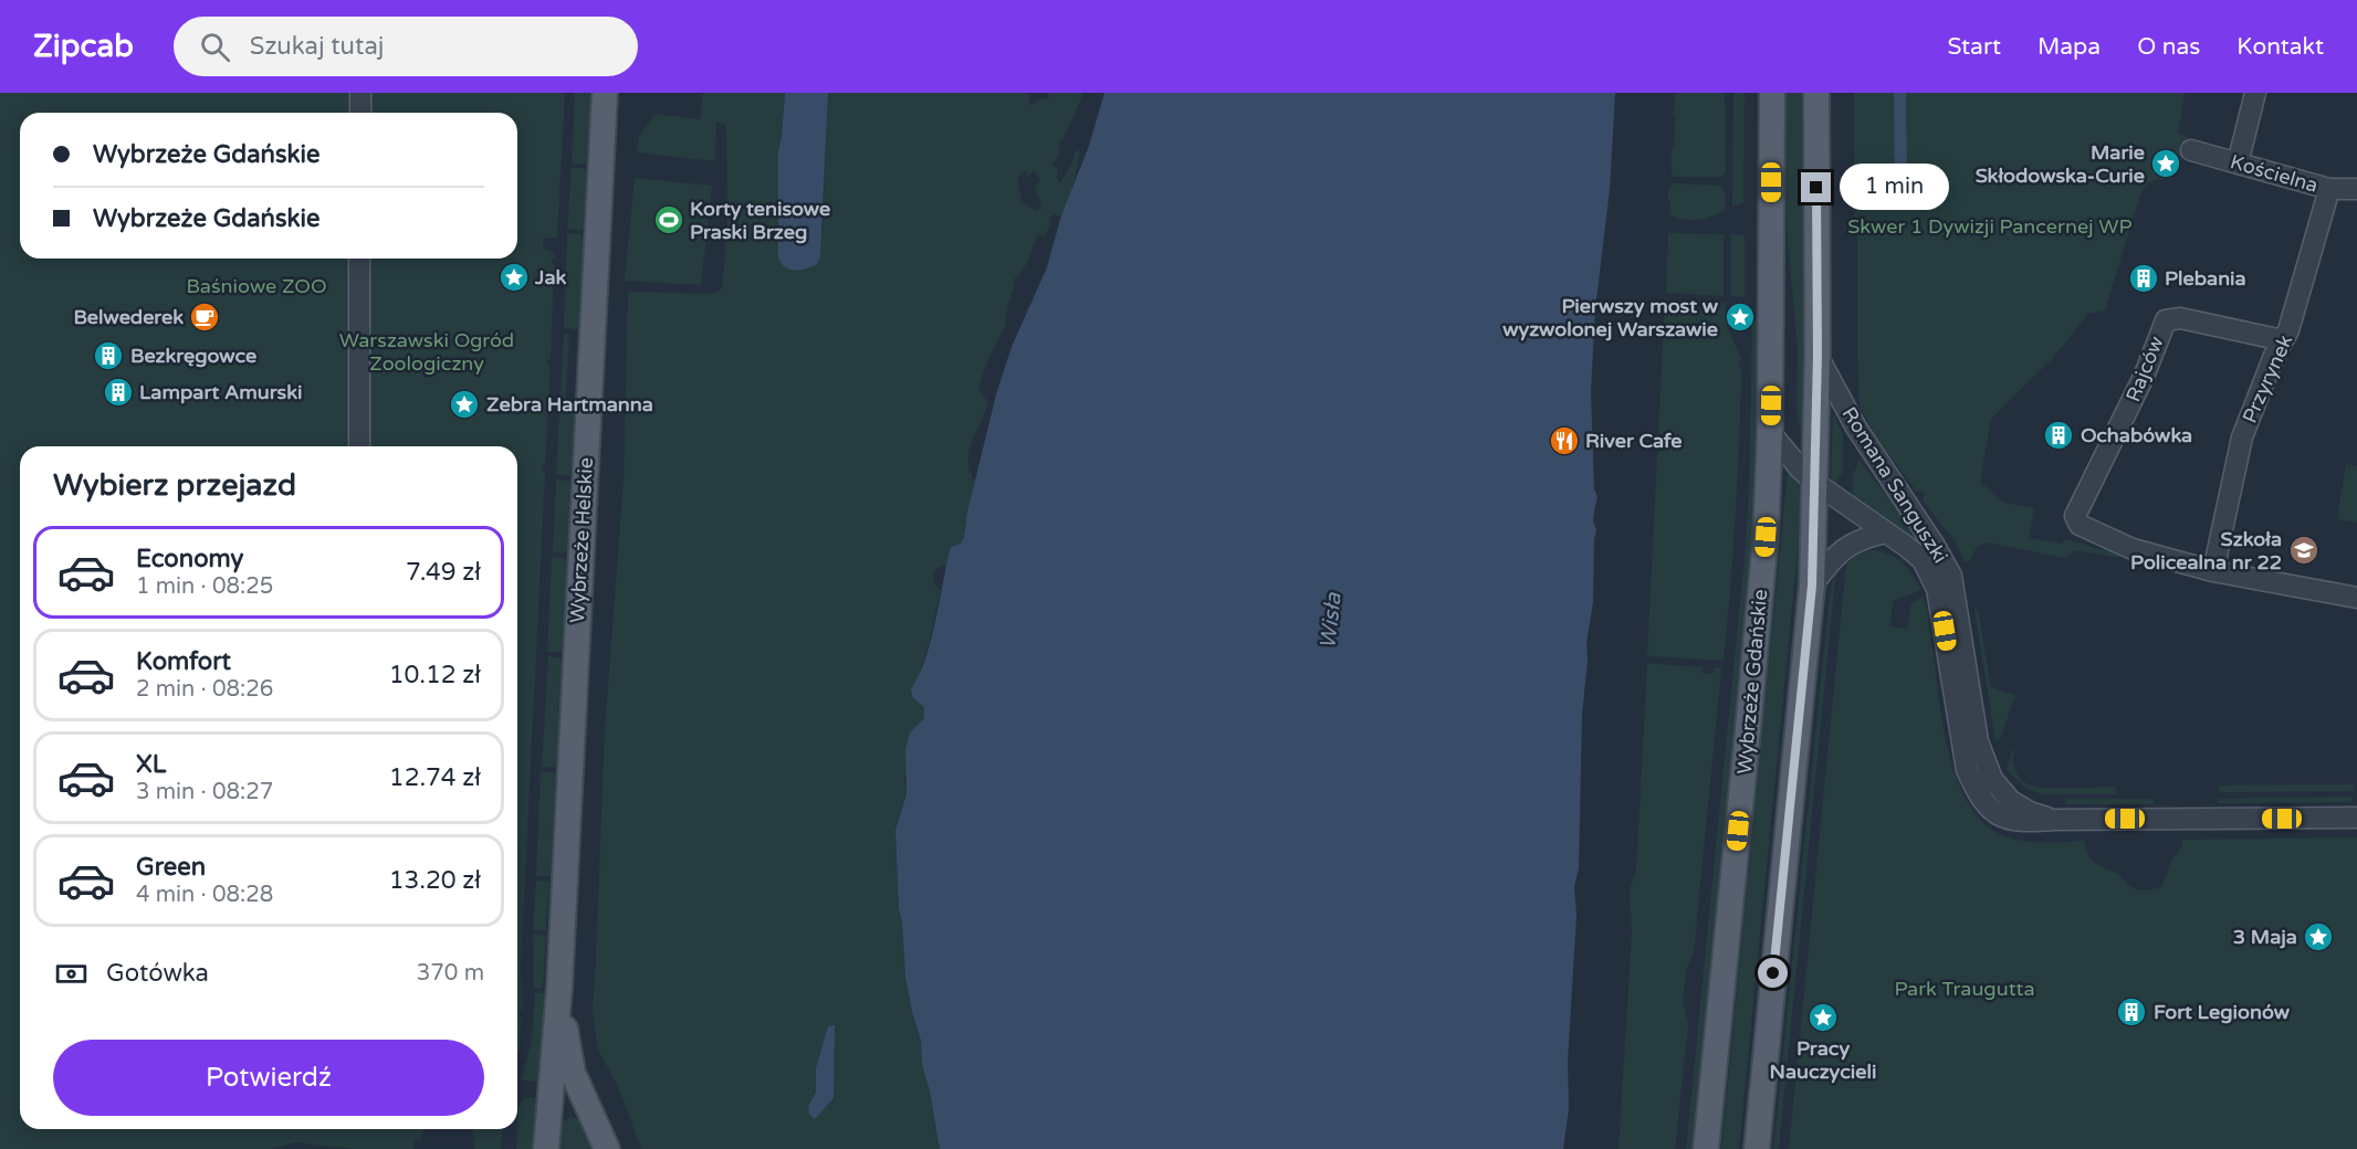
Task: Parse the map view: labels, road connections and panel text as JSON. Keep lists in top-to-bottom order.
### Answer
{
  "streets": {
    "main road": ["Wybrzeże Helskie", "Wybrzeże Gdańskie"],
    "street": [
      "Kościelna",
      "Rajców",
      "Przyrynek",
      "Romana Sanguszki"
    ]
  },
  "crossings": [
    ["Kościelna", "Przyrynek"],
    ["Rajców", "Przyrynek"],
    ["Romana Sanguszki", "Wybrzeże Gdańskie"]
  ],
  "water": ["Wisła"],
  "parks": [
    "Skwer 1 Dywizji Pancernej WP",
    "Baśniowe ZOO",
    "Warszawski Ogród Zoologiczny",
    "Park Traugutta"
  ],
  "places": {
    "place": [
      "Marie Skłodowska-Curie",
      "Jak",
      "Pierwszy most w wyzwolonej Warszawie",
      "Zebra Hartmanna",
      "3 Maja",
      "Pracy Nauczycieli"
    ],
    "sports": ["Korty tenisowe Praski Brzeg"],
    "building": [
      "Plebania",
      "Bezkręgowce",
      "Lampart Amurski",
      "Ochabówka",
      "Fort Legionów"
    ],
    "cafe": ["Belwederek"],
    "restaurant": ["River Cafe"],
    "school or university": ["Szkoła Policealna nr 22"]
  },
  "page": {
    "header": "Zipcab",
    "search": "Szukaj tutaj",
    "nav": [
      "Start",
      "Mapa",
      "O nas",
      "Kontakt"
    ],
    "banner": ["Wybrzeże Gdańskie", "Wybrzeże Gdańskie"],
    "bubble": "1 min",
    "heading": "Wybierz przejazd",
    "list": [
      {
        "name": "Economy",
        "note": "1 min · 08:25",
        "value": "7.49 zł"
      },
      {
        "name": "Komfort",
        "note": "2 min · 08:26",
        "value": "10.12 zł"
      },
      {
        "name": "XL",
        "note": "3 min · 08:27",
        "value": "12.74 zł"
      },
      {
        "name": "Green",
        "note": "4 min · 08:28",
        "value": "13.20 zł"
      }
    ],
    "pay": ["Gotówka", "370 m"],
    "buttons": "Potwierdź"
  }
}
